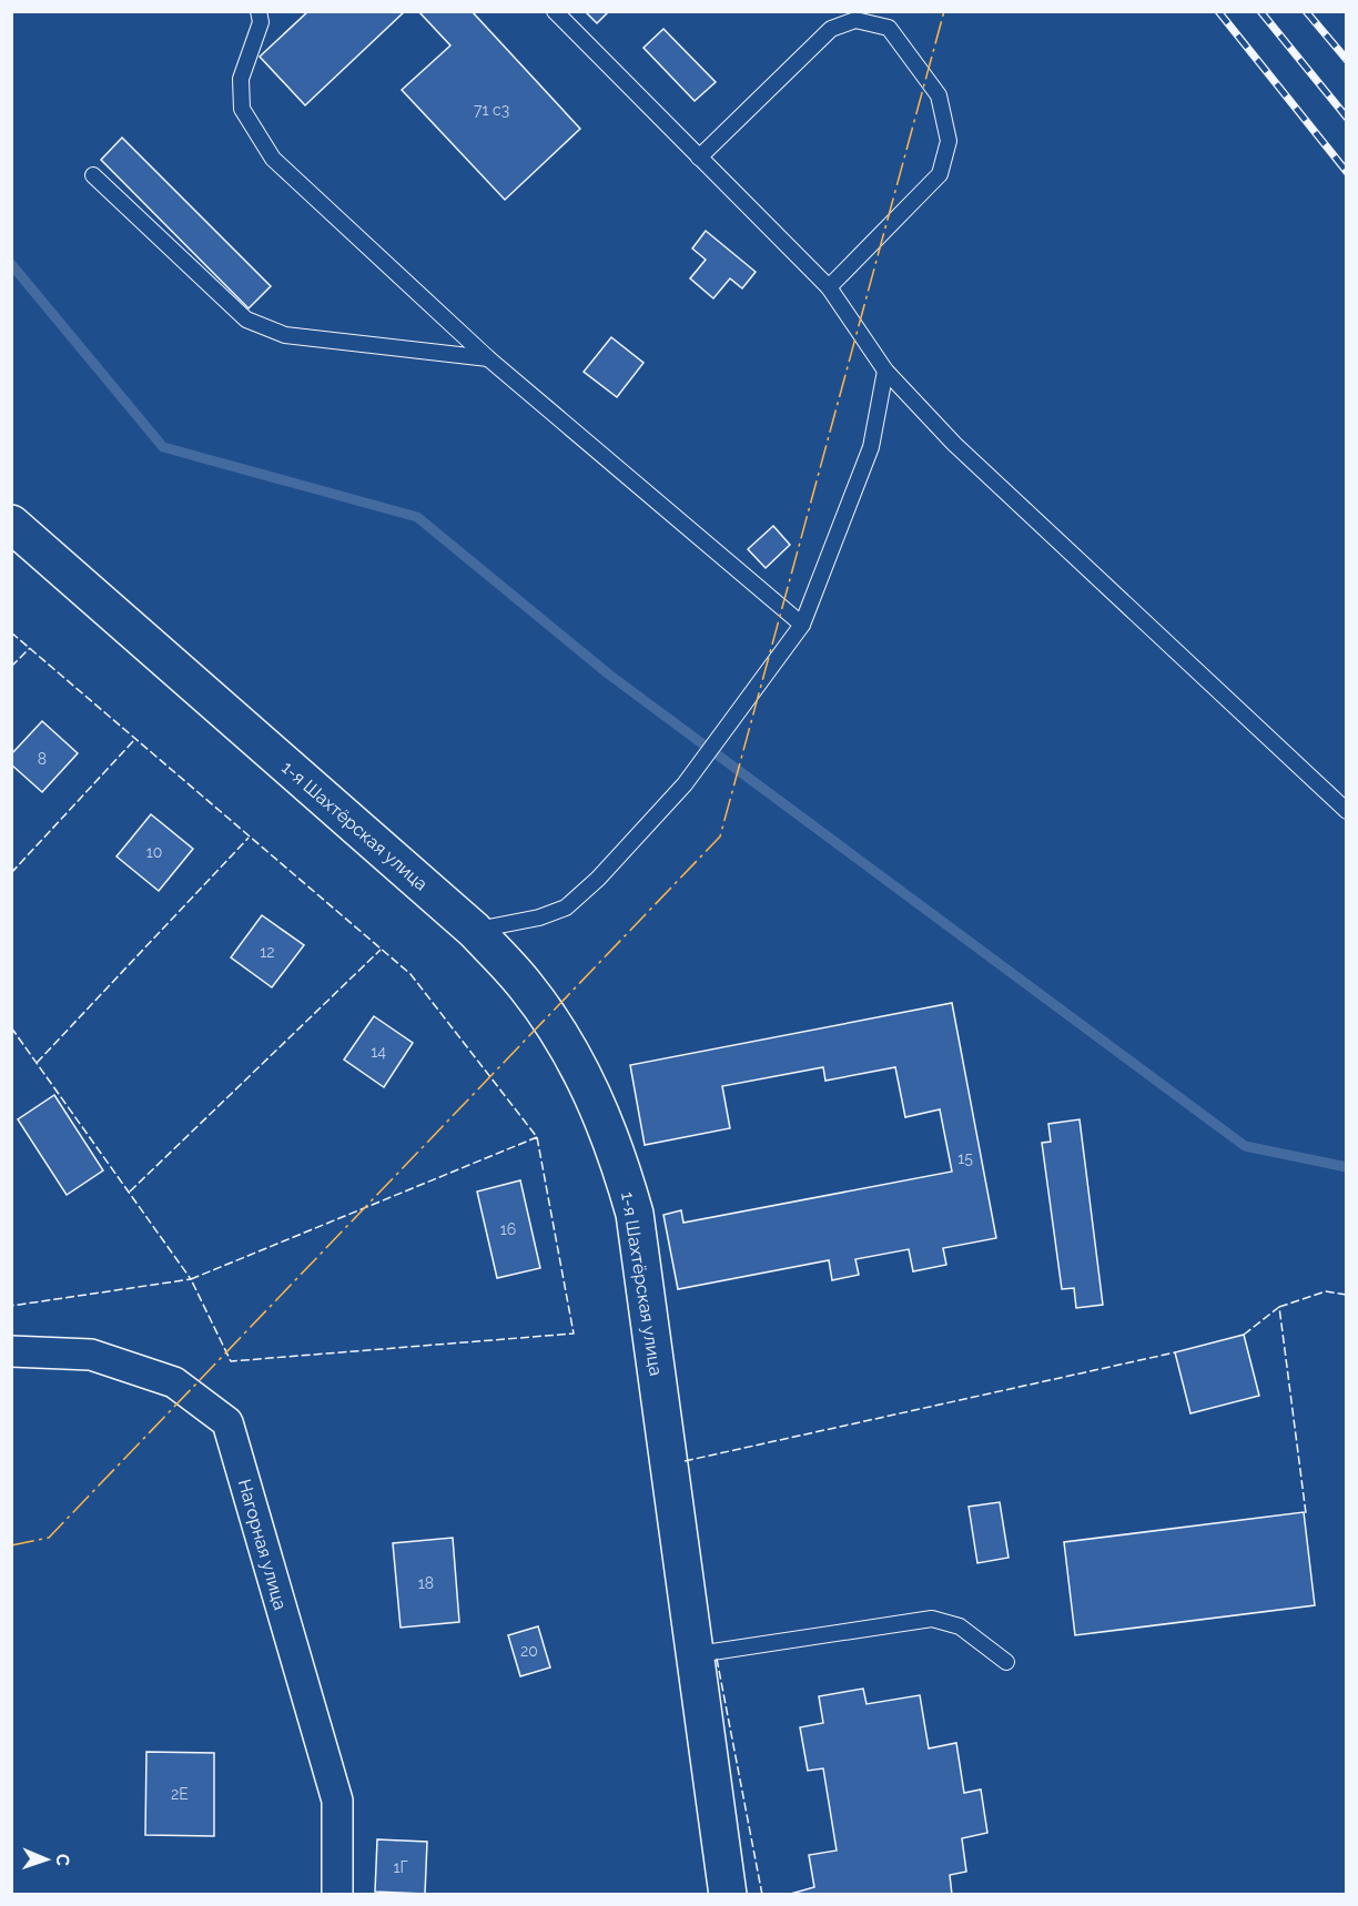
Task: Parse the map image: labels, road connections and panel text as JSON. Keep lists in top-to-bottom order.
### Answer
{
  "streets": {
    "street": ["1-я Шахтёрская улица", "Нагорная улица"]
  },
  "house_numbers": [
    "71 с3",
    "8",
    "10",
    "12",
    "14",
    "15",
    "16",
    "18",
    "20",
    "2Е",
    "1Г"
  ],
  "north": "right"
}
